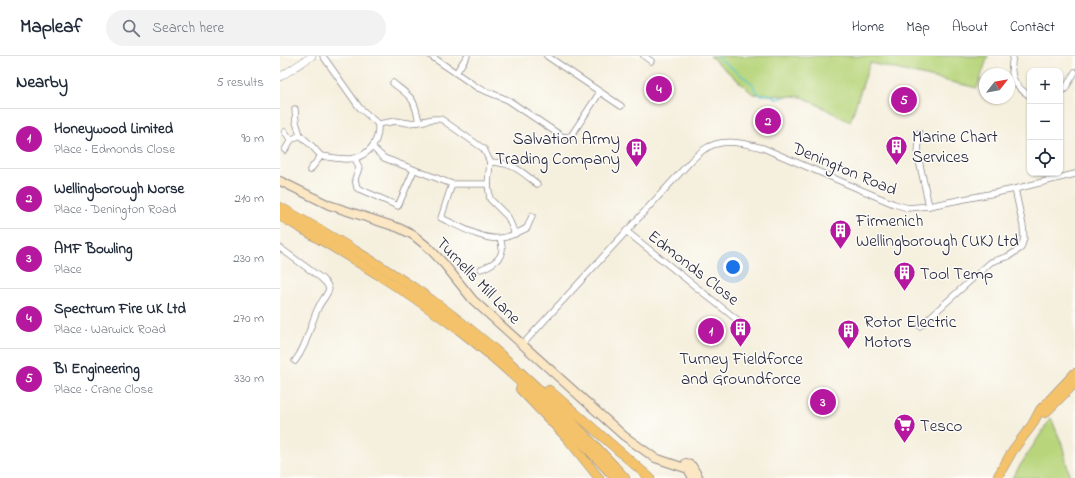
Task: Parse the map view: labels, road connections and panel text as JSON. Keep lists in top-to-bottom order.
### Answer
{
  "streets": {
    "main road": ["Turnells Mill Lane"],
    "street": ["Denington Road", "Edmonds Close"]
  },
  "crossings": [
    ["Denington Road", "Edmonds Close"],
    ["Denington Road", "Turnells Mill Lane"]
  ],
  "places": {
    "building": [
      "Marine Chart Services",
      "Salvation Army Trading Company",
      "Firmenich Wellingborough (UK) Ltd",
      "Tool Temp",
      "Turney Fieldforce and Groundforce",
      "Rotor Electric Motors"
    ],
    "supermarket": ["Tesco"]
  },
  "north": "top right",
  "page": {
    "header": "Mapleaf",
    "search": "Search here",
    "nav": [
      "Home",
      "Map",
      "About",
      "Contact"
    ],
    "heading": ["Nearby", "5 results"],
    "map_buttons": ["+", "−"],
    "pins": [
      "4",
      "5",
      "2",
      "1",
      "3"
    ],
    "list": [
      {
        "mark": "1",
        "name": "Honeywood Limited",
        "note": "Place · Edmonds Close",
        "value": "90 m"
      },
      {
        "mark": "2",
        "name": "Wellingborough Norse",
        "note": "Place · Denington Road",
        "value": "210 m"
      },
      {
        "mark": "3",
        "name": "AMF Bowling",
        "note": "Place",
        "value": "230 m"
      },
      {
        "mark": "4",
        "name": "Spectrum Fire UK Ltd",
        "note": "Place · Warwick Road",
        "value": "270 m"
      },
      {
        "mark": "5",
        "name": "BI Engineering",
        "note": "Place · Crane Close",
        "value": "330 m"
      }
    ]
  }
}
